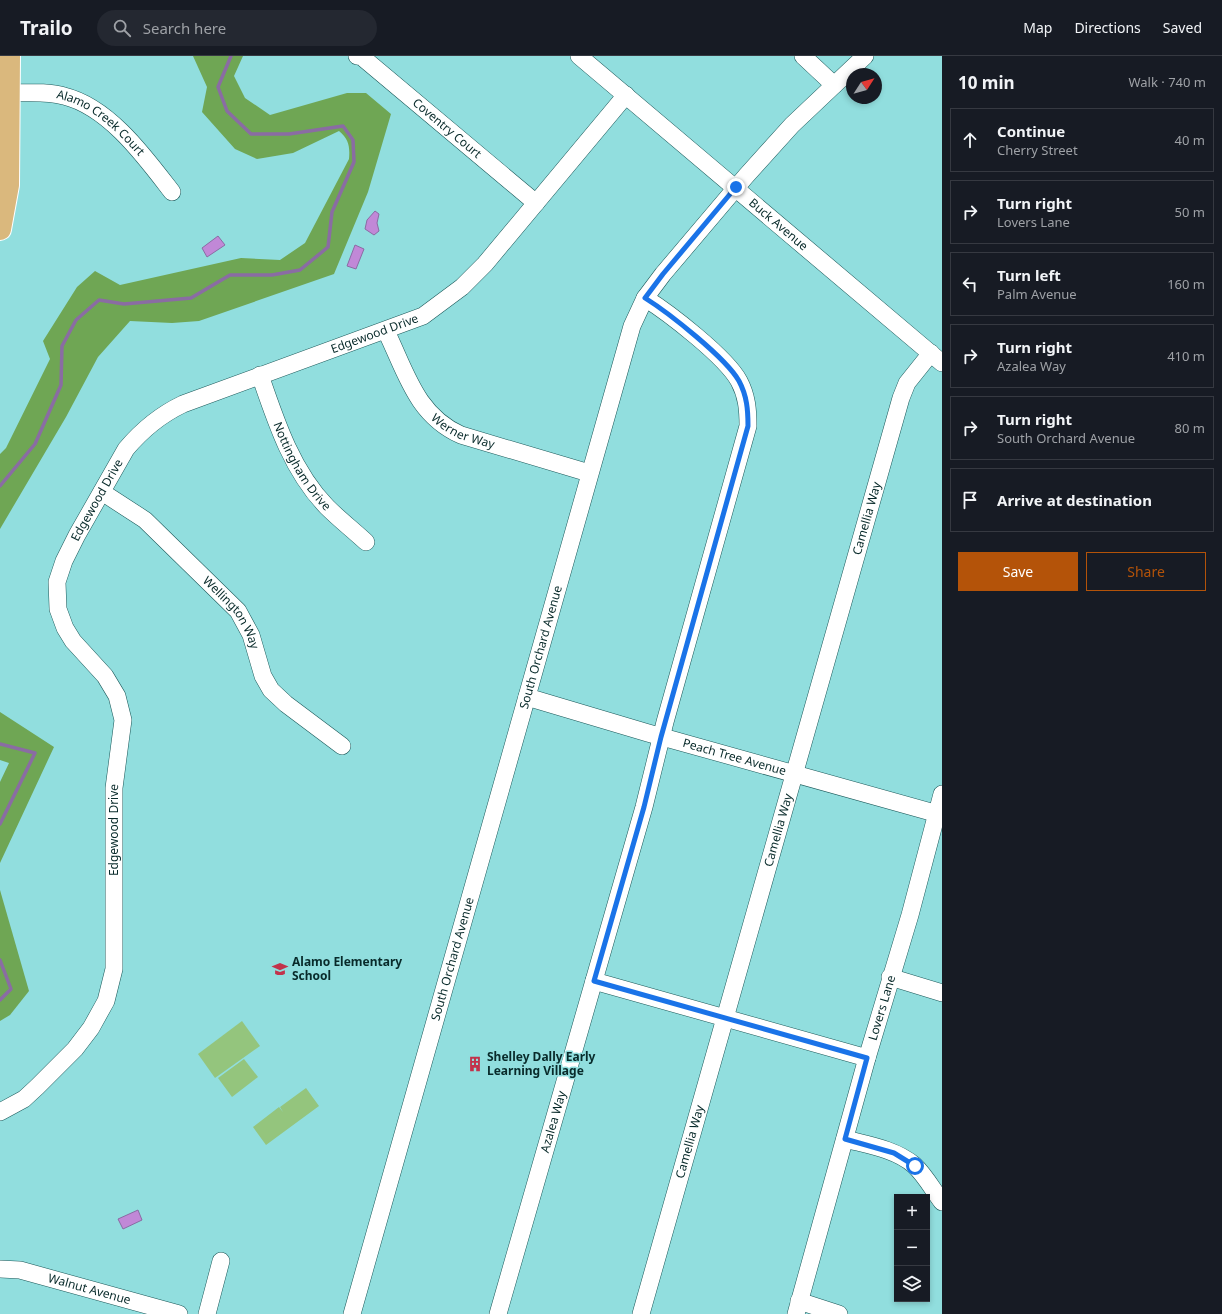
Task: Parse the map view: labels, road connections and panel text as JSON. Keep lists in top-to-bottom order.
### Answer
{
  "streets": {
    "street": [
      "Alamo Creek Court",
      "Coventry Court",
      "Buck Avenue",
      "Edgewood Drive",
      "Werner Way",
      "Nottingham Drive",
      "Camellia Way",
      "Wellington Way",
      "South Orchard Avenue",
      "Peach Tree Avenue",
      "Lovers Lane",
      "Azalea Way",
      "Walnut Avenue"
    ]
  },
  "crossings": [
    ["Coventry Court", "Edgewood Drive"],
    ["Buck Avenue", "Edgewood Drive"],
    ["Buck Avenue", "Camellia Way"],
    ["Buck Avenue", "South Orchard Avenue"],
    ["Edgewood Drive", "Werner Way"],
    ["Edgewood Drive", "Nottingham Drive"],
    ["Edgewood Drive", "Wellington Way"],
    ["Werner Way", "South Orchard Avenue"],
    ["Camellia Way", "Peach Tree Avenue"],
    ["South Orchard Avenue", "Peach Tree Avenue"],
    ["South Orchard Avenue", "Azalea Way"],
    ["Peach Tree Avenue", "Lovers Lane"],
    ["Peach Tree Avenue", "Azalea Way"]
  ],
  "places": {
    "school or university": ["Alamo Elementary School"],
    "building": ["Shelley Dally Early Learning Village"]
  },
  "north": "top right",
  "page": {
    "header": "Trailo",
    "search": "Search here",
    "nav": ["Map", "Directions", "Saved"],
    "heading": ["10 min", "Walk · 740 m"],
    "list": [
      ["Continue", "Cherry Street", "40 m"],
      ["Turn right", "Lovers Lane", "50 m"],
      ["Turn left", "Palm Avenue", "160 m"],
      ["Turn right", "Azalea Way", "410 m"],
      ["Turn right", "South Orchard Avenue", "80 m"],
      "Arrive at destination"
    ],
    "buttons": ["Save", "Share"],
    "map_buttons": ["+", "−"]
  }
}
